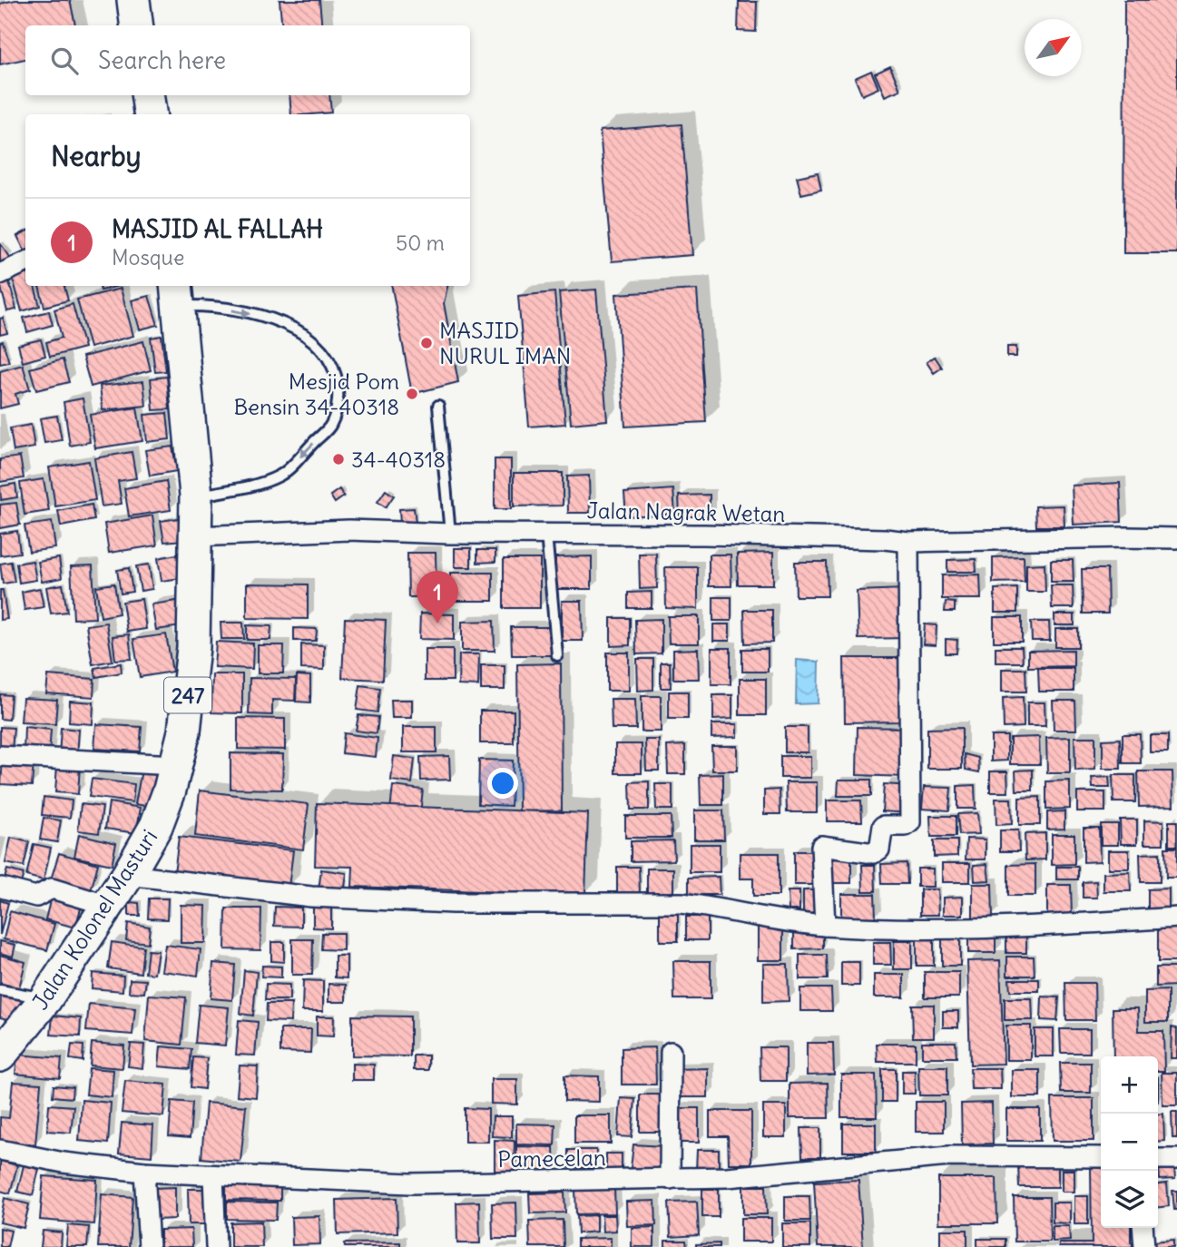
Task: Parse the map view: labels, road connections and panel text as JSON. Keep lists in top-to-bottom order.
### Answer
{
  "streets": {
    "main road": ["247", "Jalan Kolonel Masturi"],
    "street": ["Jalan Nagrak Wetan", "Pamecelan"]
  },
  "crossings": [
    ["Jalan Nagrak Wetan", "Jalan Kolonel Masturi"]
  ],
  "places": ["MASJID NURUL IMAN", "Mesjid Pom Bensin 34-40318", "34-40318"],
  "north": "top right",
  "page": {
    "search": "Search here",
    "heading": "Nearby",
    "list": [
      {
        "mark": "1",
        "name": "MASJID AL FALLAH",
        "note": "Mosque",
        "value": "50 m"
      }
    ],
    "pins": "1",
    "map_buttons": ["+", "−"]
  }
}
